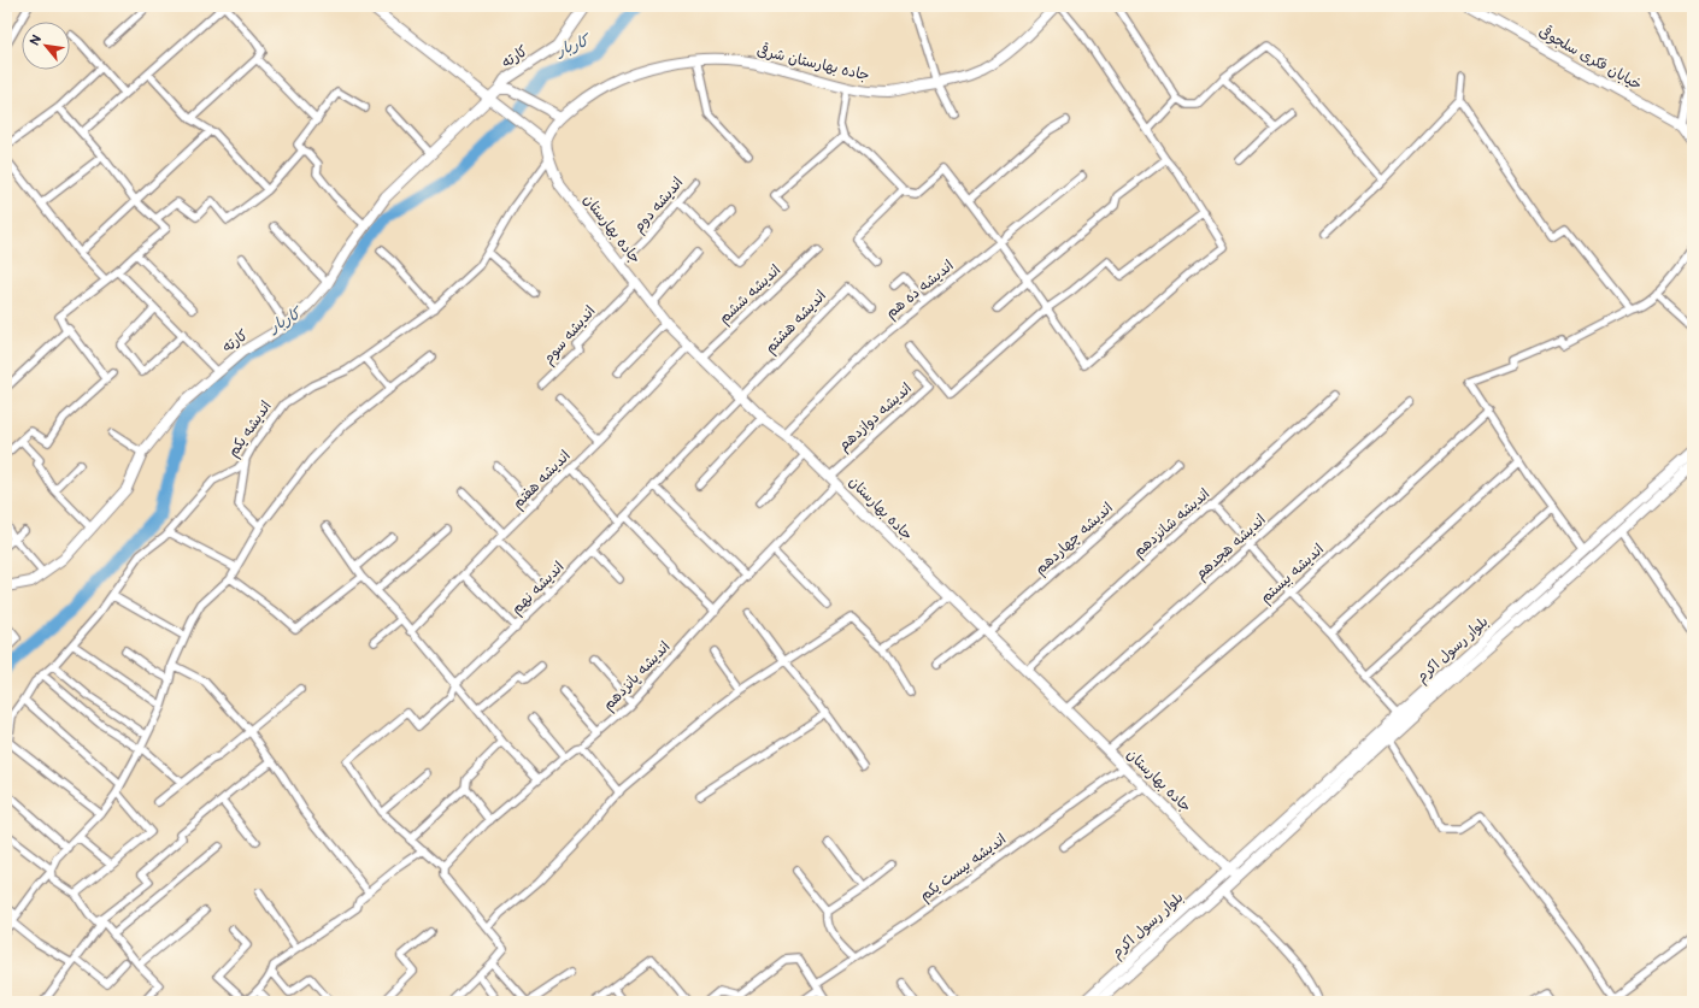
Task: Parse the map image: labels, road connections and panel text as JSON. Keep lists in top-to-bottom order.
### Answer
{
  "streets": {
    "street": [
      "کارته",
      "خیابان فکری سلجوقی",
      "جاده بهارستان شرقی",
      "اندیشه دوم",
      "جاده بهارستان",
      "اندیشه ده هم",
      "اندیشه ششم",
      "اندیشه هشتم",
      "اندیشه سوم",
      "اندیشه دوازدهم",
      "اندیشه یکم",
      "اندیشه هفتم",
      "اندیشه شانزدهم",
      "اندیشه چهاردهم",
      "اندیشه هجدهم",
      "اندیشه بیستم",
      "اندیشه نهم",
      "بلوار رسول اکرم",
      "اندیشه پانزدهم",
      "اندیشه بیست یکم"
    ]
  },
  "crossings": [
    ["اندیشه دوم", "جاده بهارستان"],
    ["جاده بهارستان", "اندیشه ده هم"],
    ["جاده بهارستان", "اندیشه ششم"],
    ["جاده بهارستان", "اندیشه هشتم"],
    ["جاده بهارستان", "اندیشه سوم"],
    ["جاده بهارستان", "اندیشه دوازدهم"],
    ["جاده بهارستان", "اندیشه یکم"],
    ["جاده بهارستان", "اندیشه هفتم"],
    ["جاده بهارستان", "اندیشه شانزدهم"],
    ["جاده بهارستان", "اندیشه چهاردهم"],
    ["جاده بهارستان", "اندیشه هجدهم"],
    ["جاده بهارستان", "اندیشه بیستم"],
    ["جاده بهارستان", "اندیشه نهم"],
    ["جاده بهارستان", "بلوار رسول اکرم"],
    ["جاده بهارستان", "اندیشه پانزدهم"],
    ["جاده بهارستان", "اندیشه بیست یکم"],
    ["اندیشه هشتم", "اندیشه نهم"]
  ],
  "water": ["کاربار"],
  "north": "top left"
}
